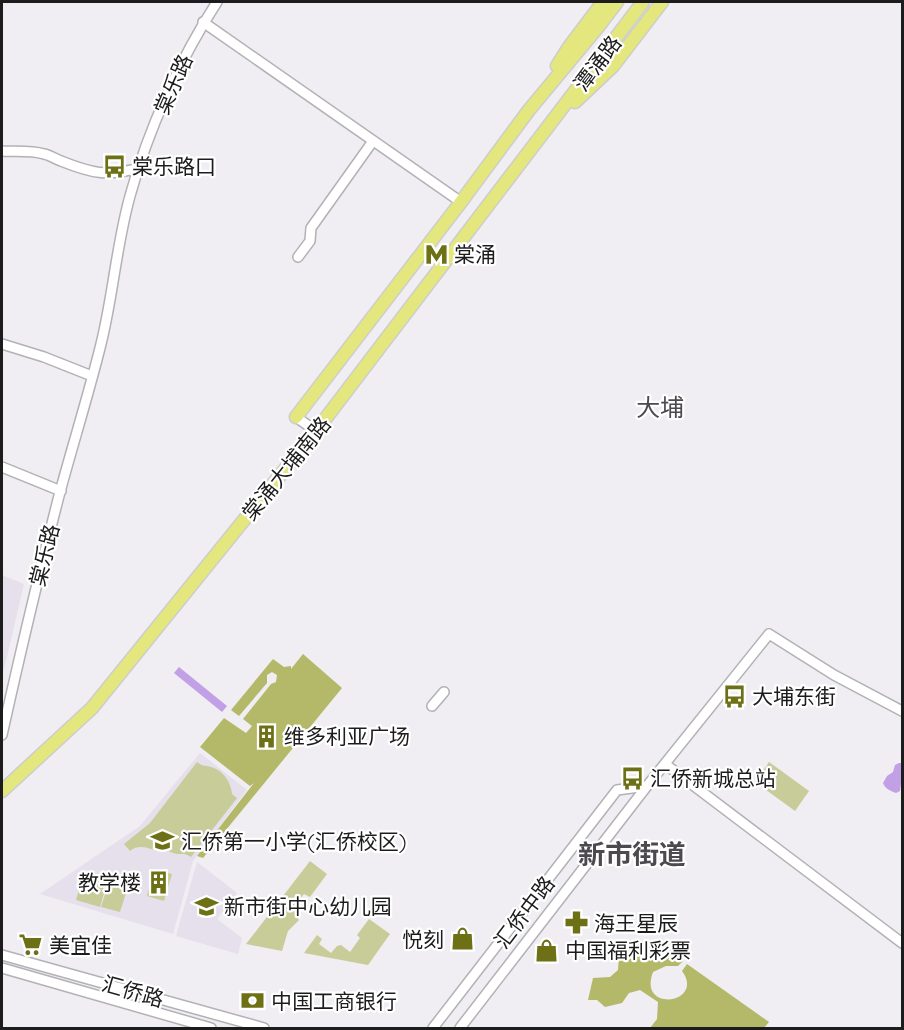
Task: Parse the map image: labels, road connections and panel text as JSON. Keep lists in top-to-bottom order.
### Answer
{
  "streets": {
    "main road": ["潭涌路", "棠涌大埔南路"],
    "street": ["棠乐路", "汇侨中路", "汇侨路"]
  },
  "crossings": [
    ["潭涌路", "棠涌大埔南路"]
  ],
  "districts": ["大埔", "新市街道"],
  "places": {
    "bus stop": ["棠乐路口", "大埔东街", "汇侨新城总站"],
    "metro station": ["棠涌"],
    "building": ["维多利亚广场", "教学楼"],
    "school or university": ["汇侨第一小学(汇侨校区)", "新市街中心幼儿园"],
    "pharmacy": ["海王星辰"],
    "shop": ["悦刻", "中国福利彩票"],
    "supermarket": ["美宜佳"],
    "bank": ["中国工商银行"]
  }
}
